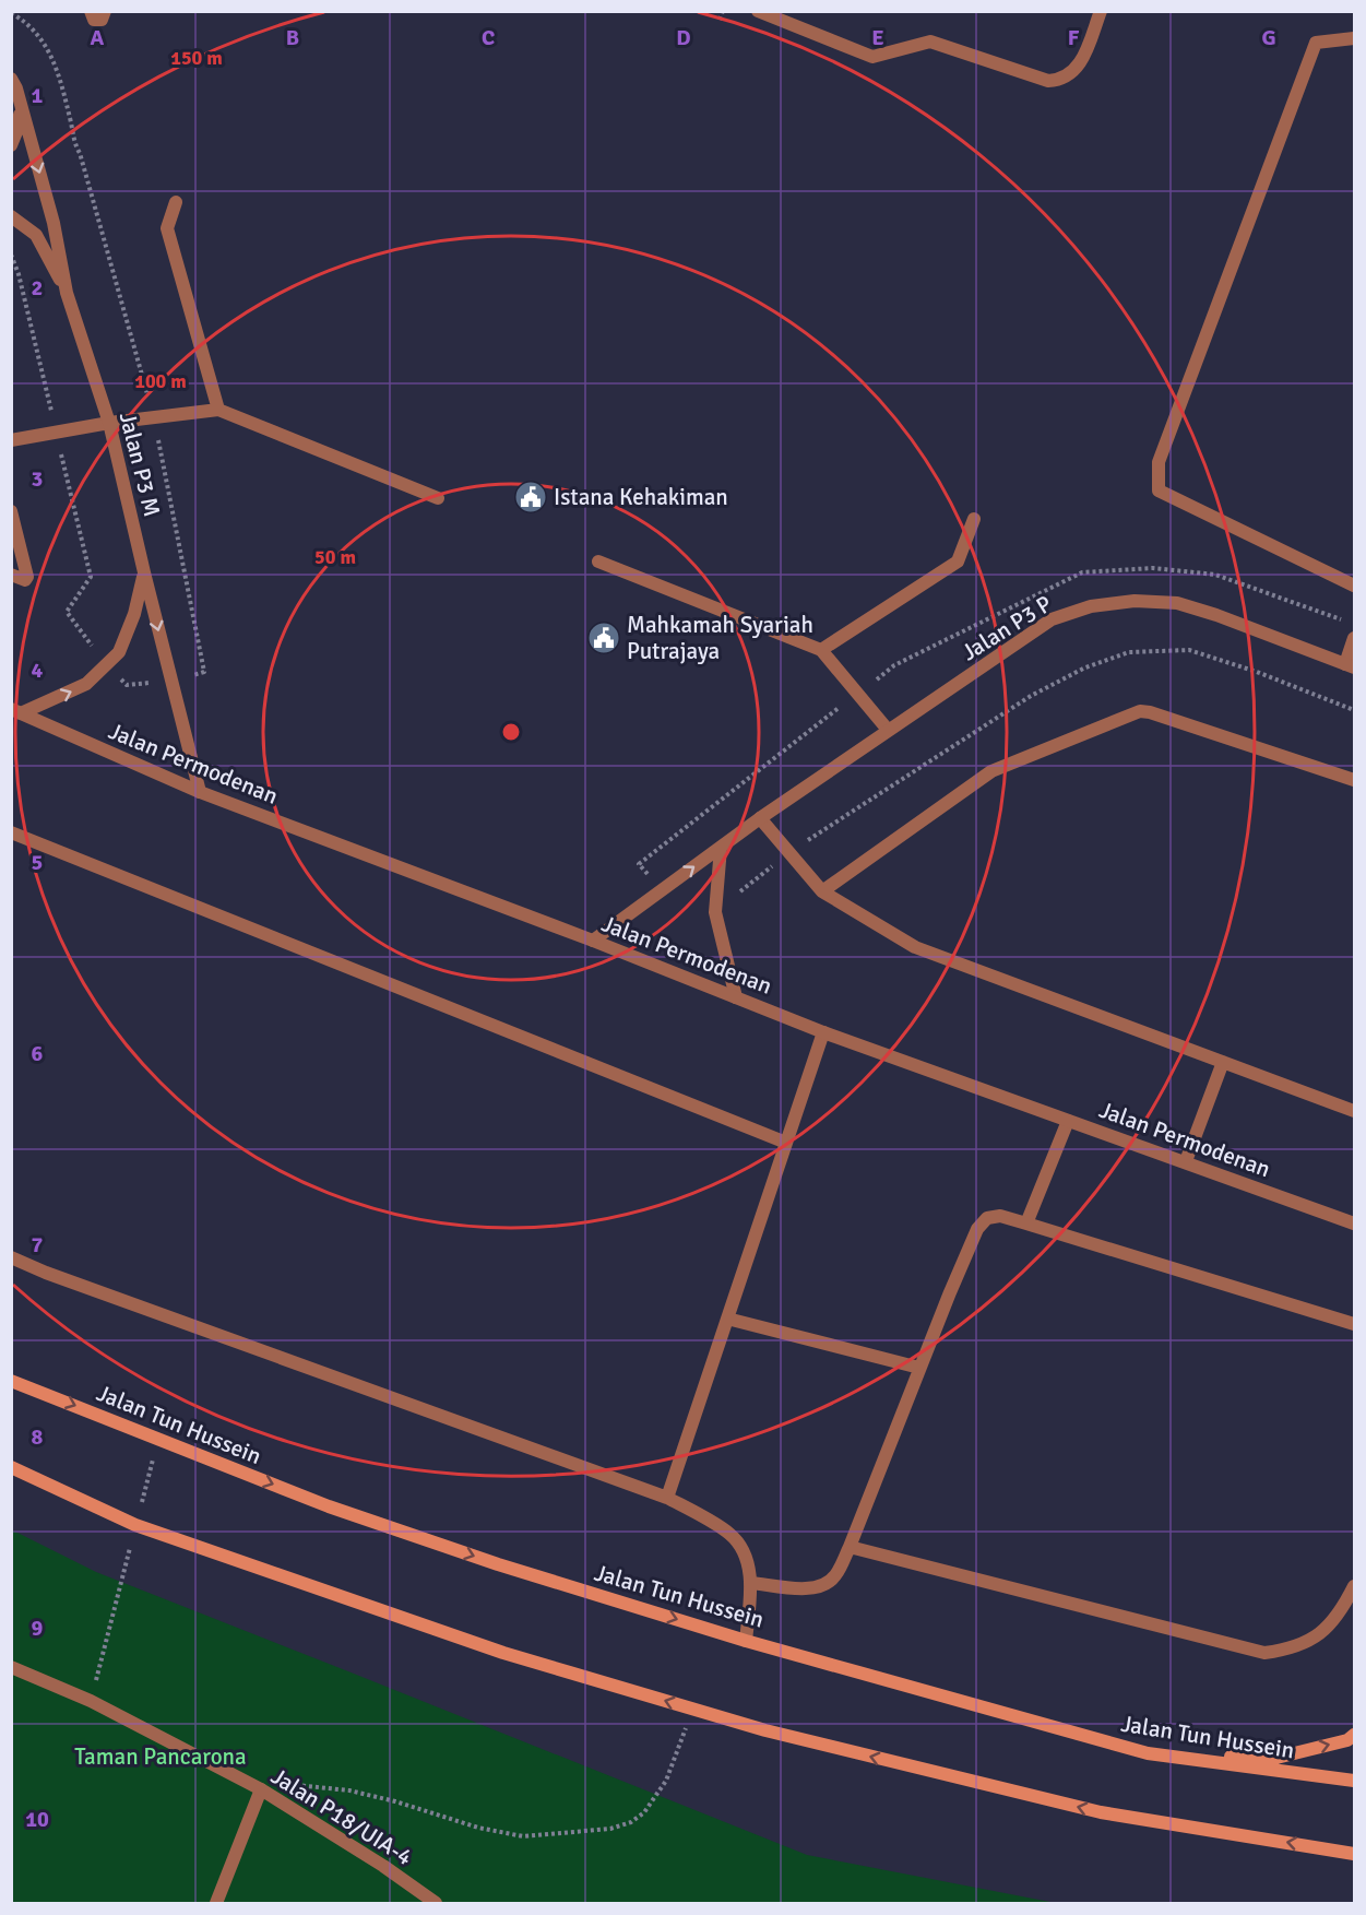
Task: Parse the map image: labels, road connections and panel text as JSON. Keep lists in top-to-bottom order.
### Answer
{
  "streets": {
    "main road": ["Jalan Tun Hussein"],
    "street": [
      "Jalan P3 M",
      "Jalan P3 P",
      "Jalan Permodenan",
      "Jalan P18/UIA-4"
    ]
  },
  "crossings": [
    ["Jalan P3 M", "Jalan Permodenan"],
    ["Jalan P3 P", "Jalan Permodenan"]
  ],
  "parks": ["Taman Pancarona"],
  "places": {
    "public building": ["Istana Kehakiman", "Mahkamah Syariah Putrajaya"]
  },
  "grid": {
    "columns": [
      "A",
      "B",
      "C",
      "D",
      "E",
      "F",
      "G"
    ],
    "rows": [
      "1",
      "2",
      "3",
      "4",
      "5",
      "6",
      "7",
      "8",
      "9",
      "10"
    ]
  },
  "rings": ["150 m", "100 m", "50 m"]
}
